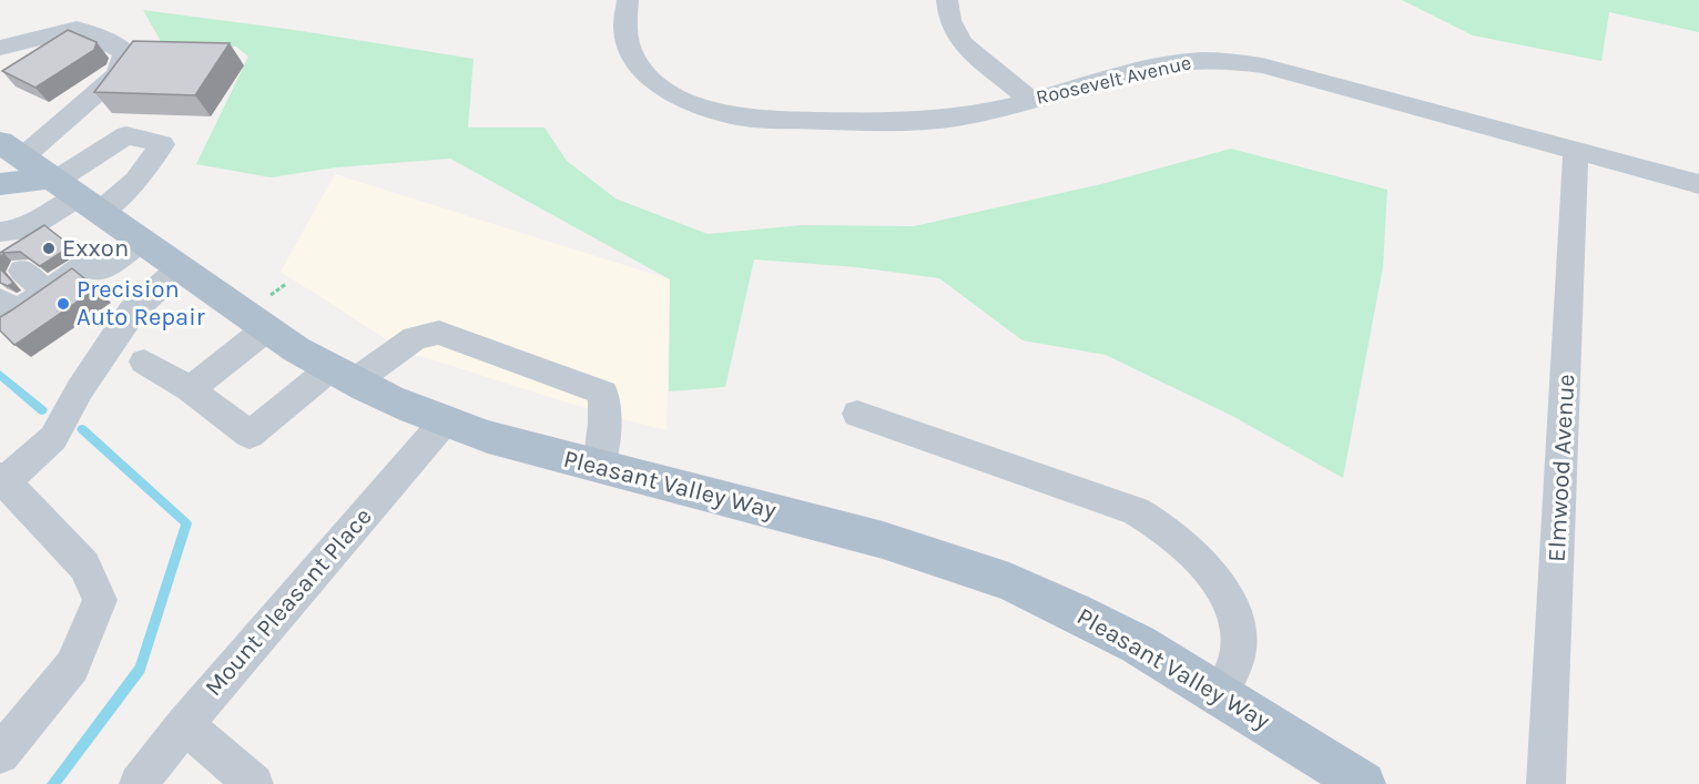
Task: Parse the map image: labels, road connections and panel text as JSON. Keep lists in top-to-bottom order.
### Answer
{
  "streets": {
    "main road": ["Pleasant Valley Way"],
    "street": ["Roosevelt Avenue", "Elmwood Avenue", "Mount Pleasant Place"]
  },
  "crossings": [
    ["Roosevelt Avenue", "Elmwood Avenue"],
    ["Pleasant Valley Way", "Mount Pleasant Place"]
  ],
  "places": ["Exxon", "Precision Auto Repair"]
}
